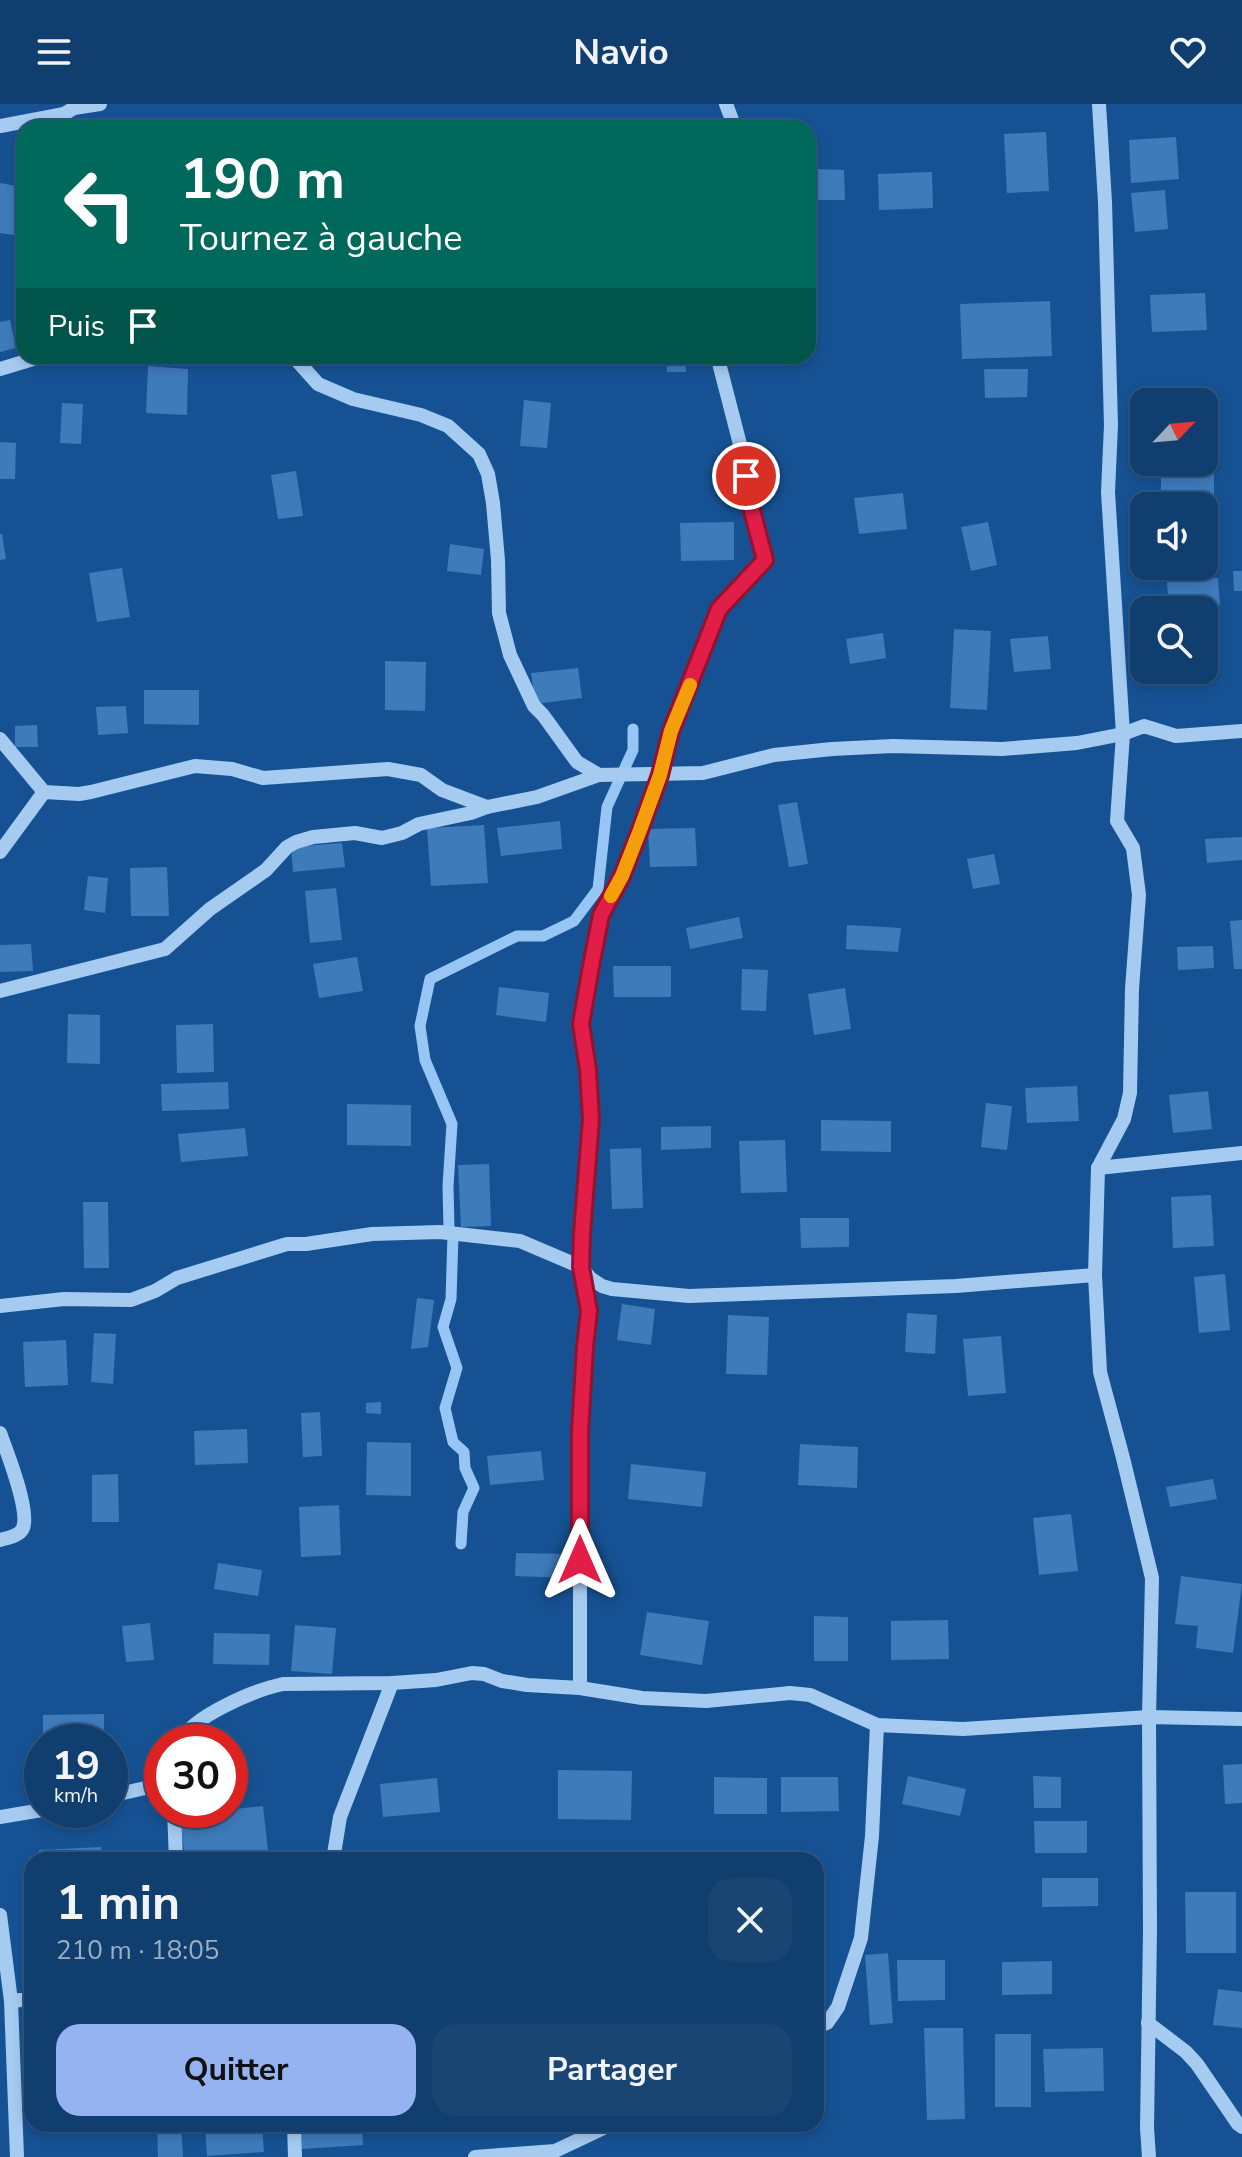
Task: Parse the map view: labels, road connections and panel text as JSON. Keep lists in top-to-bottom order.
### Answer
{
  "north": "top right",
  "page": {
    "header": "Navio",
    "turn": ["190 m", "Tournez à gauche"],
    "then": "Puis",
    "speed": "19 km/h",
    "limit": "30",
    "heading": ["1 min", "210 m · 18:05"],
    "buttons": ["Quitter", "Partager"]
  }
}
